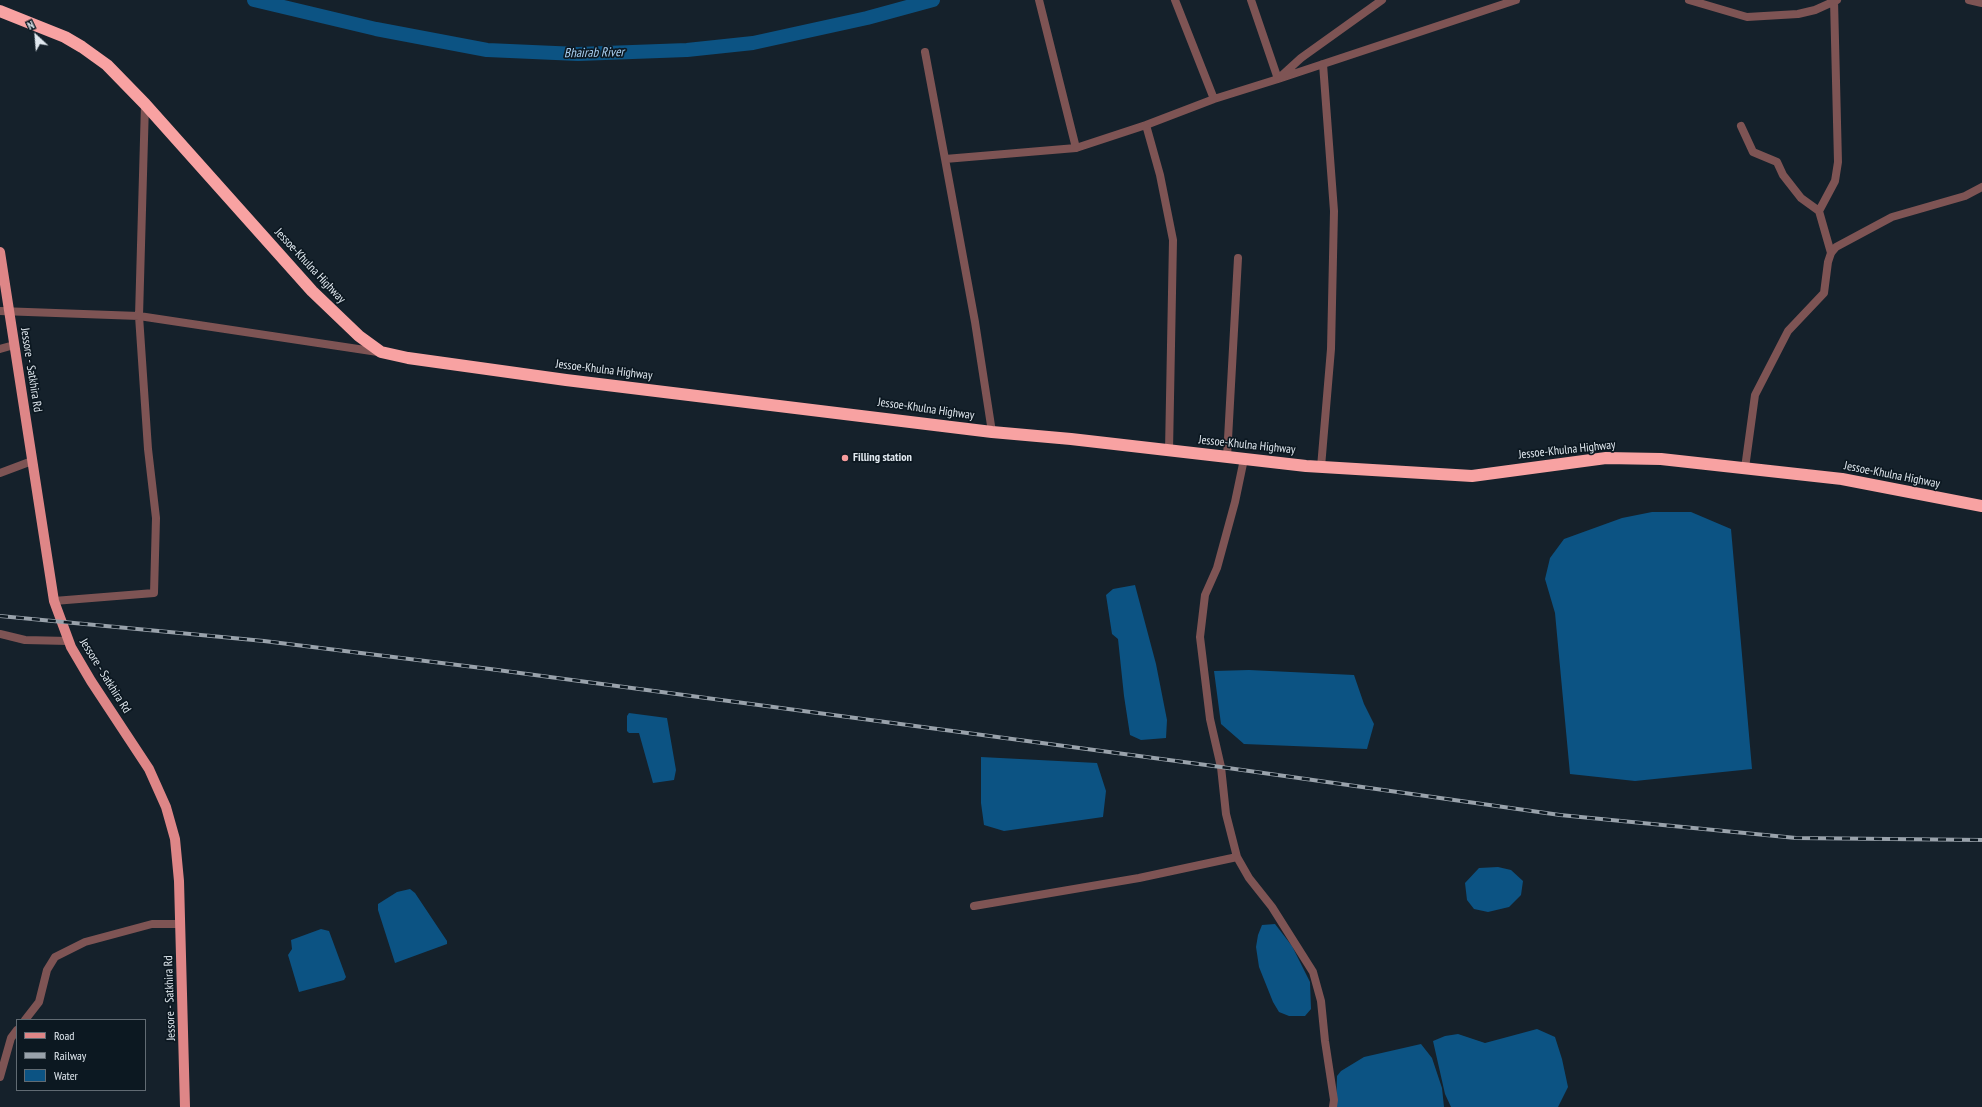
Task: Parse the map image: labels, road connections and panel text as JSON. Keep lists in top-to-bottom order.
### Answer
{
  "streets": {
    "highway": ["Jessoe-Khulna Highway"],
    "main road": ["Jessore - Satkhira Rd"]
  },
  "water": ["Bhairab River"],
  "places": ["Filling station"],
  "legend": ["Road", "Railway", "Water"],
  "north": "top left"
}
